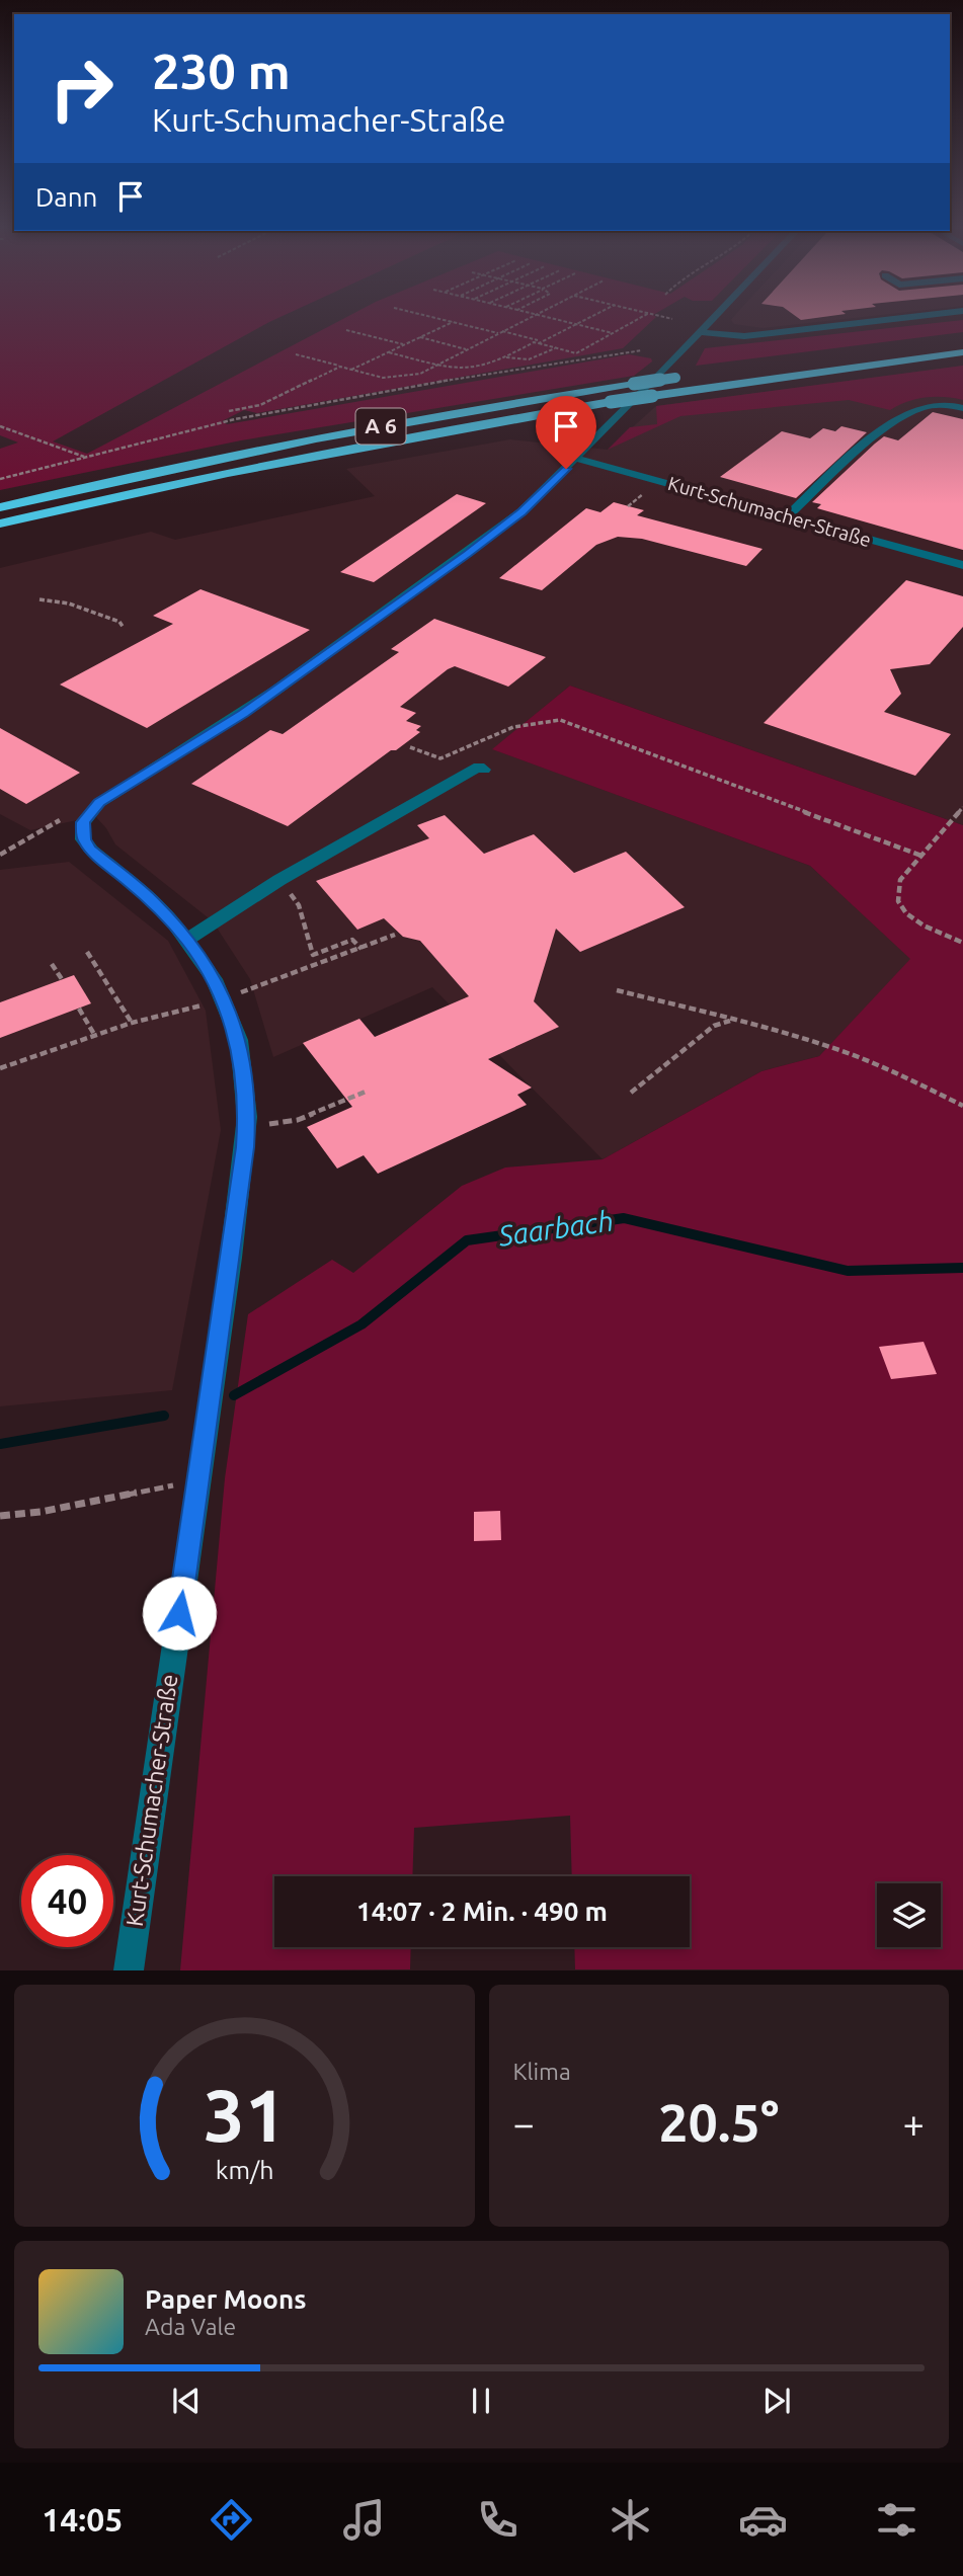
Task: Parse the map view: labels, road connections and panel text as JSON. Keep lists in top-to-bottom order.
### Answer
{
  "streets": {
    "highway": ["A 6"],
    "street": ["Kurt-Schumacher-Straße"]
  },
  "water": ["Saarbach"],
  "page": {
    "turn": ["230 m", "Kurt-Schumacher-Straße"],
    "then": "Dann",
    "limit": "40",
    "trip": "14:07 · 2 Min. · 490 m",
    "tile": "Klima",
    "heat": ["−", "20.5°", "+"],
    "song": ["Paper Moons", "Ada Vale"],
    "tabs": "14:05",
    "gauge": ["31", "km/h"]
  }
}
